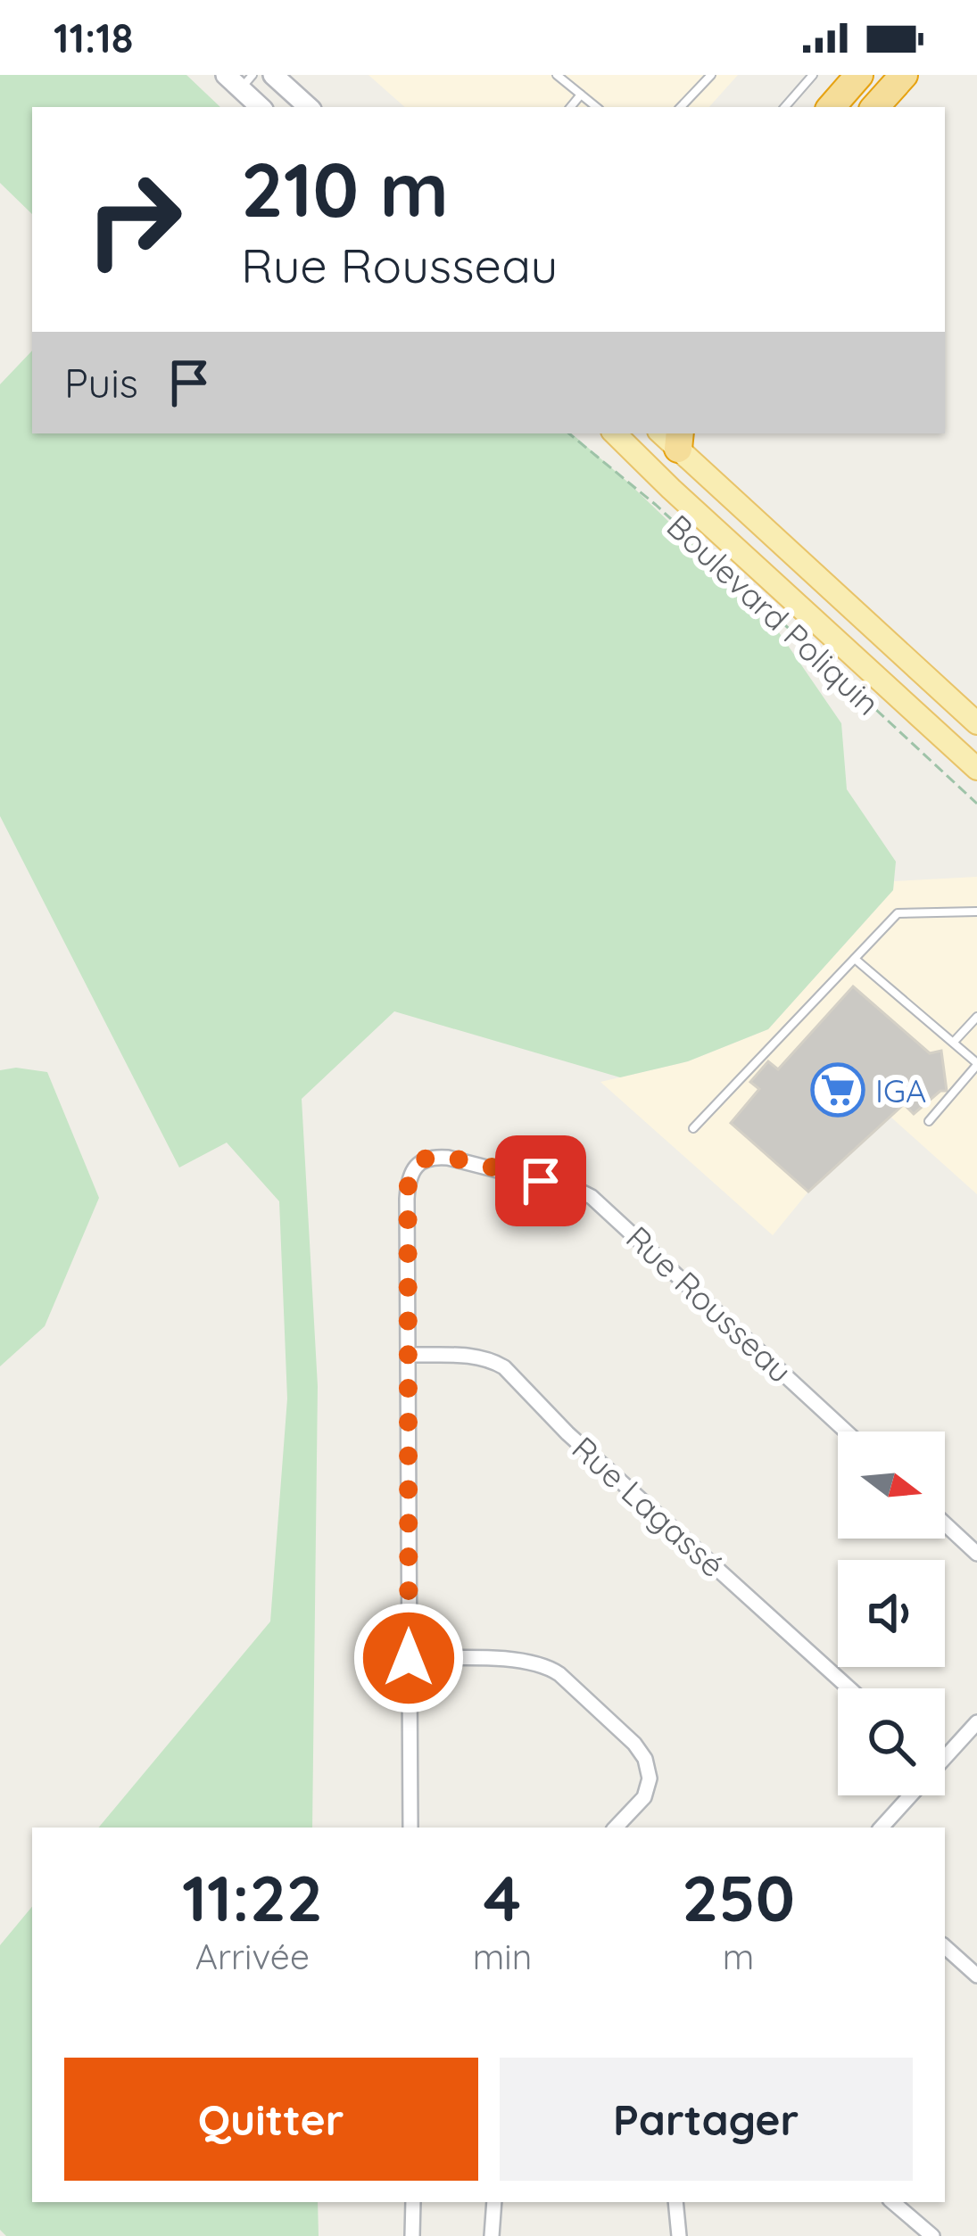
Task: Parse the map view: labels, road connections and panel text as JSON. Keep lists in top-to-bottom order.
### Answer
{
  "streets": {
    "main road": ["Boulevard Poliquin"],
    "street": ["Rue Rousseau", "Rue Lagassé"]
  },
  "crossings": [
    ["Rue Rousseau", "Rue Lagassé"]
  ],
  "places": {
    "supermarket": ["IGA"]
  },
  "north": "right",
  "page": {
    "status": "11:18",
    "turn": ["210 m", "Rue Rousseau"],
    "then": "Puis",
    "eta": [
      "11:22",
      "Arrivée",
      "4",
      "min",
      "250",
      "m"
    ],
    "buttons": ["Quitter", "Partager"]
  }
}
